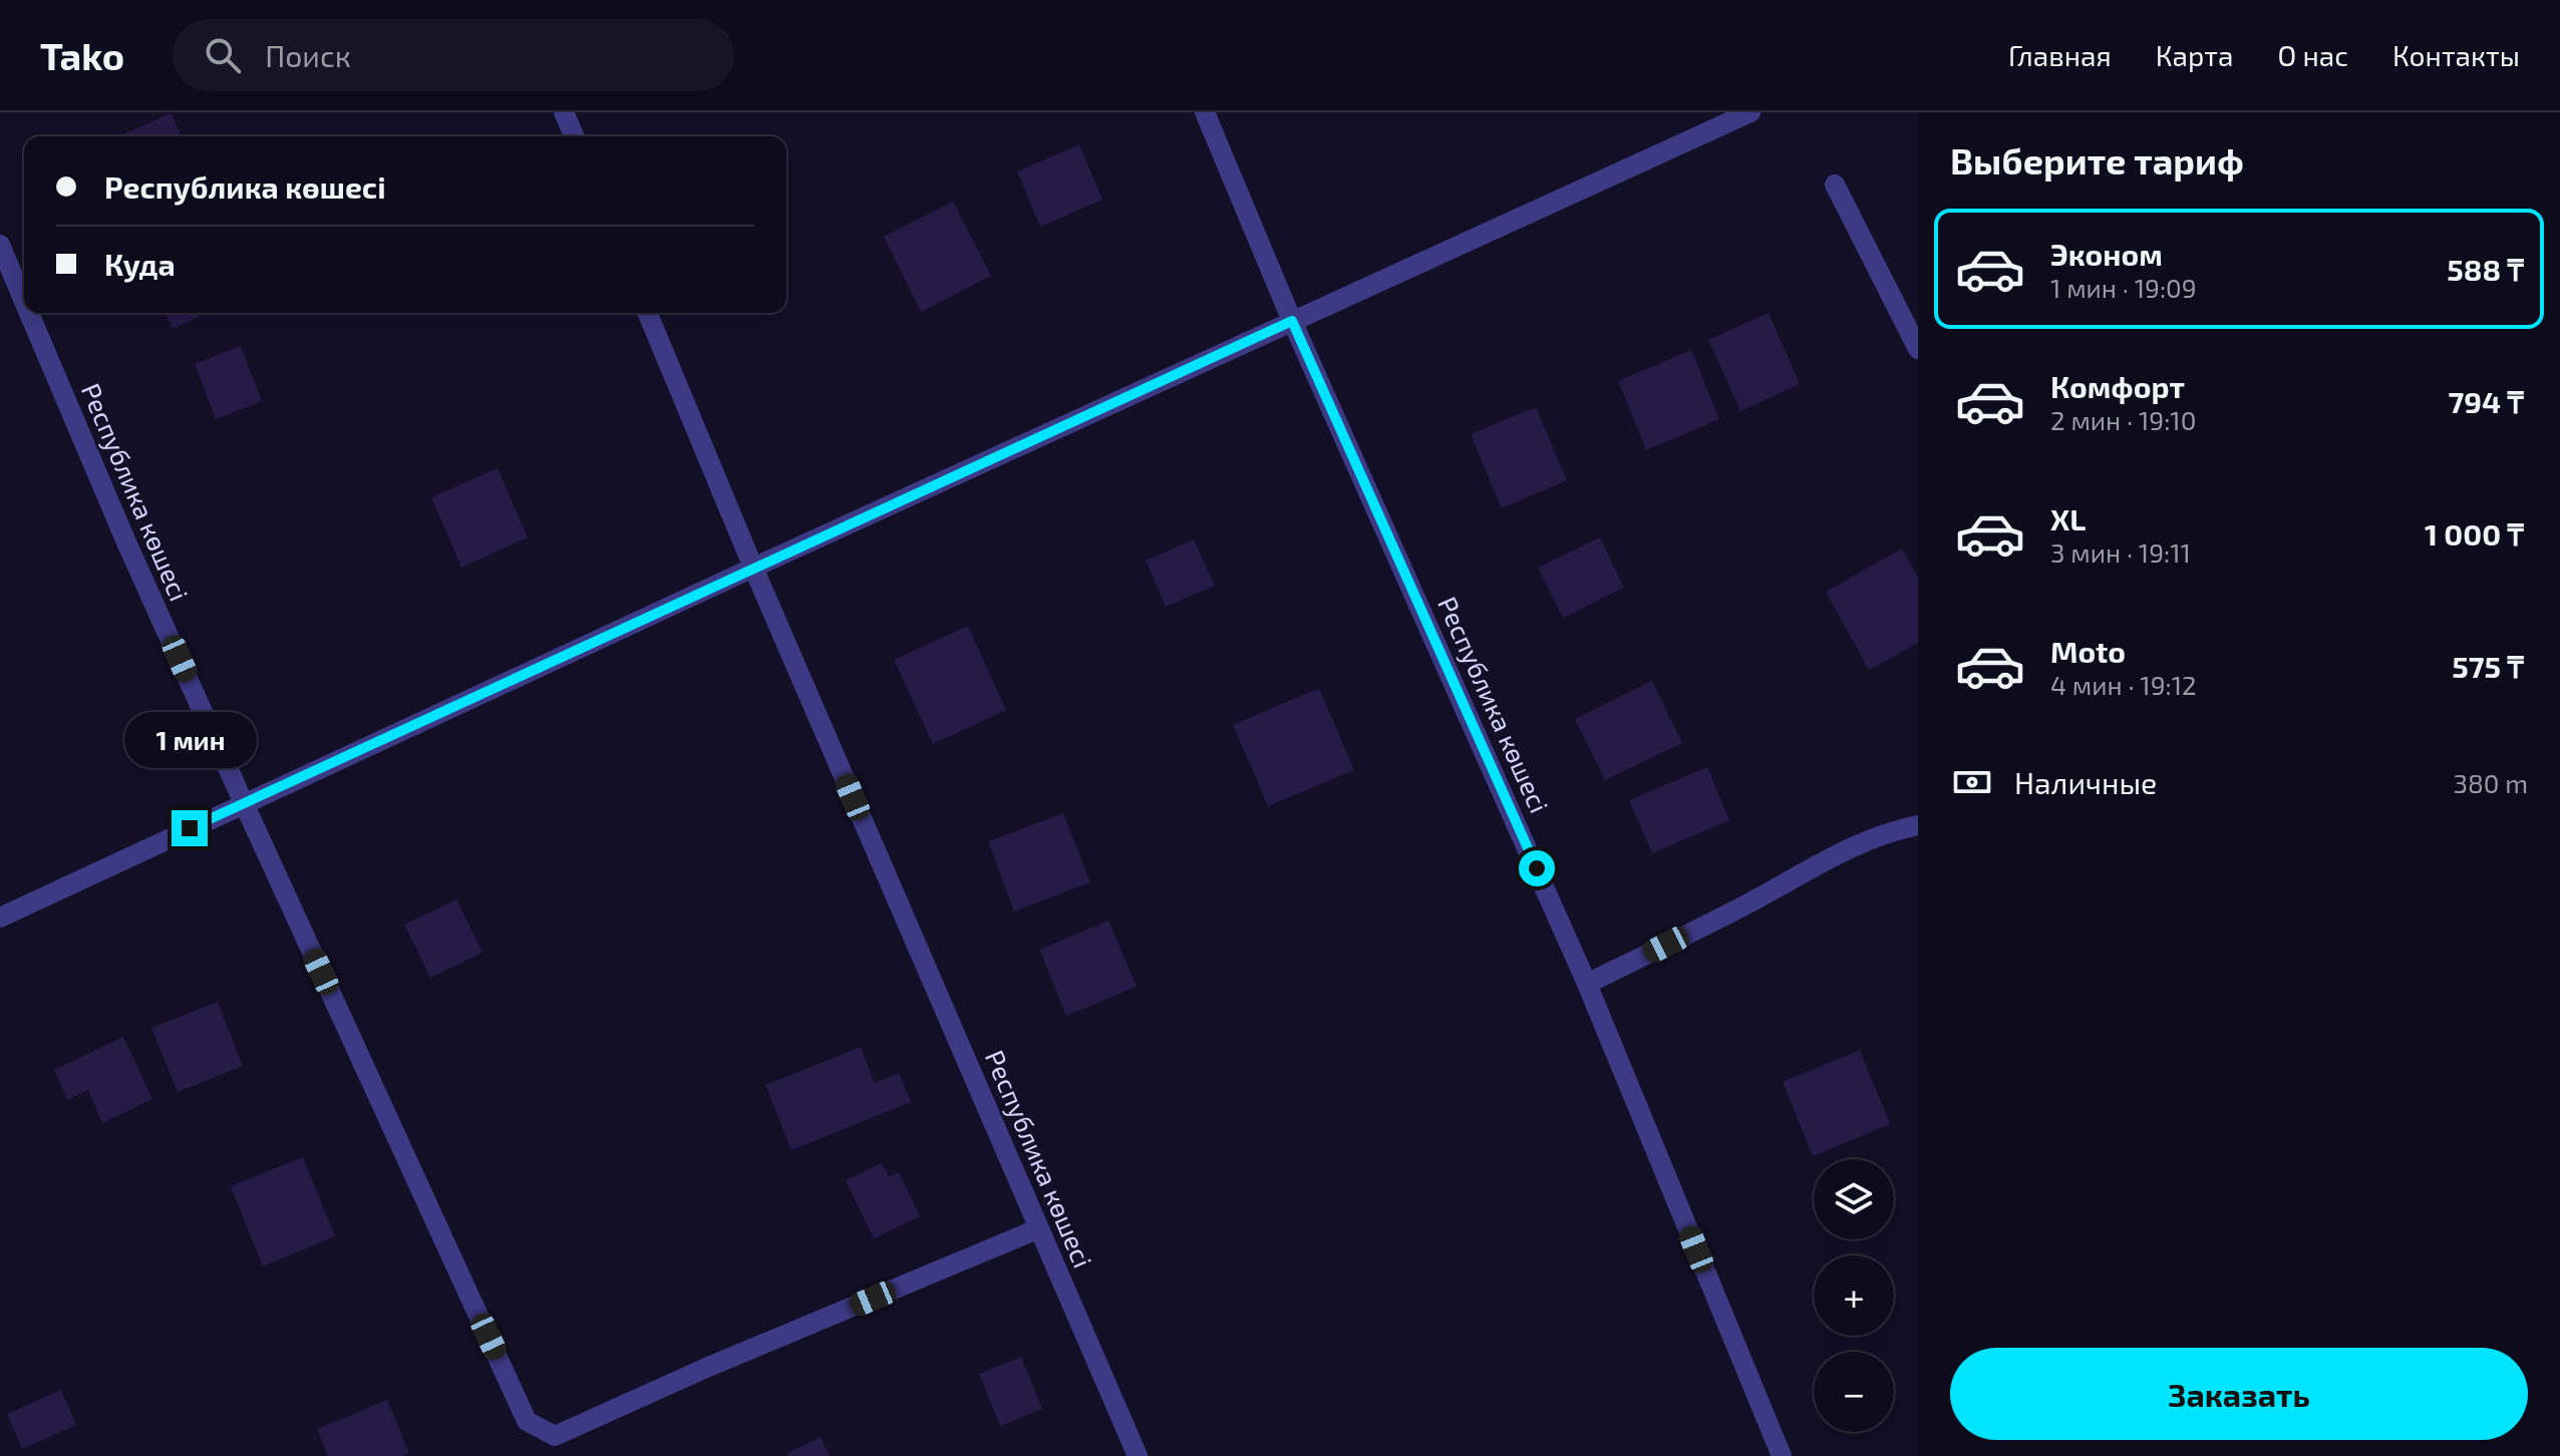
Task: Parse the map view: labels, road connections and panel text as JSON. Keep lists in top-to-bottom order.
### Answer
{
  "streets": {
    "street": ["Республика көшесі"]
  },
  "page": {
    "header": "Tako",
    "search": "Поиск",
    "nav": [
      "Главная",
      "Карта",
      "О нас",
      "Контакты"
    ],
    "heading": "Выберите тариф",
    "banner": ["Республика көшесі", "Куда"],
    "list": [
      {
        "name": "Эконом",
        "note": "1 мин · 19:09",
        "value": "588 ₸"
      },
      {
        "name": "Комфорт",
        "note": "2 мин · 19:10",
        "value": "794 ₸"
      },
      {
        "name": "XL",
        "note": "3 мин · 19:11",
        "value": "1 000 ₸"
      },
      {
        "name": "Moto",
        "note": "4 мин · 19:12",
        "value": "575 ₸"
      }
    ],
    "bubble": "1 мин",
    "pay": ["Наличные", "380 m"],
    "map_buttons": ["+", "−"],
    "buttons": "Заказать"
  }
}
